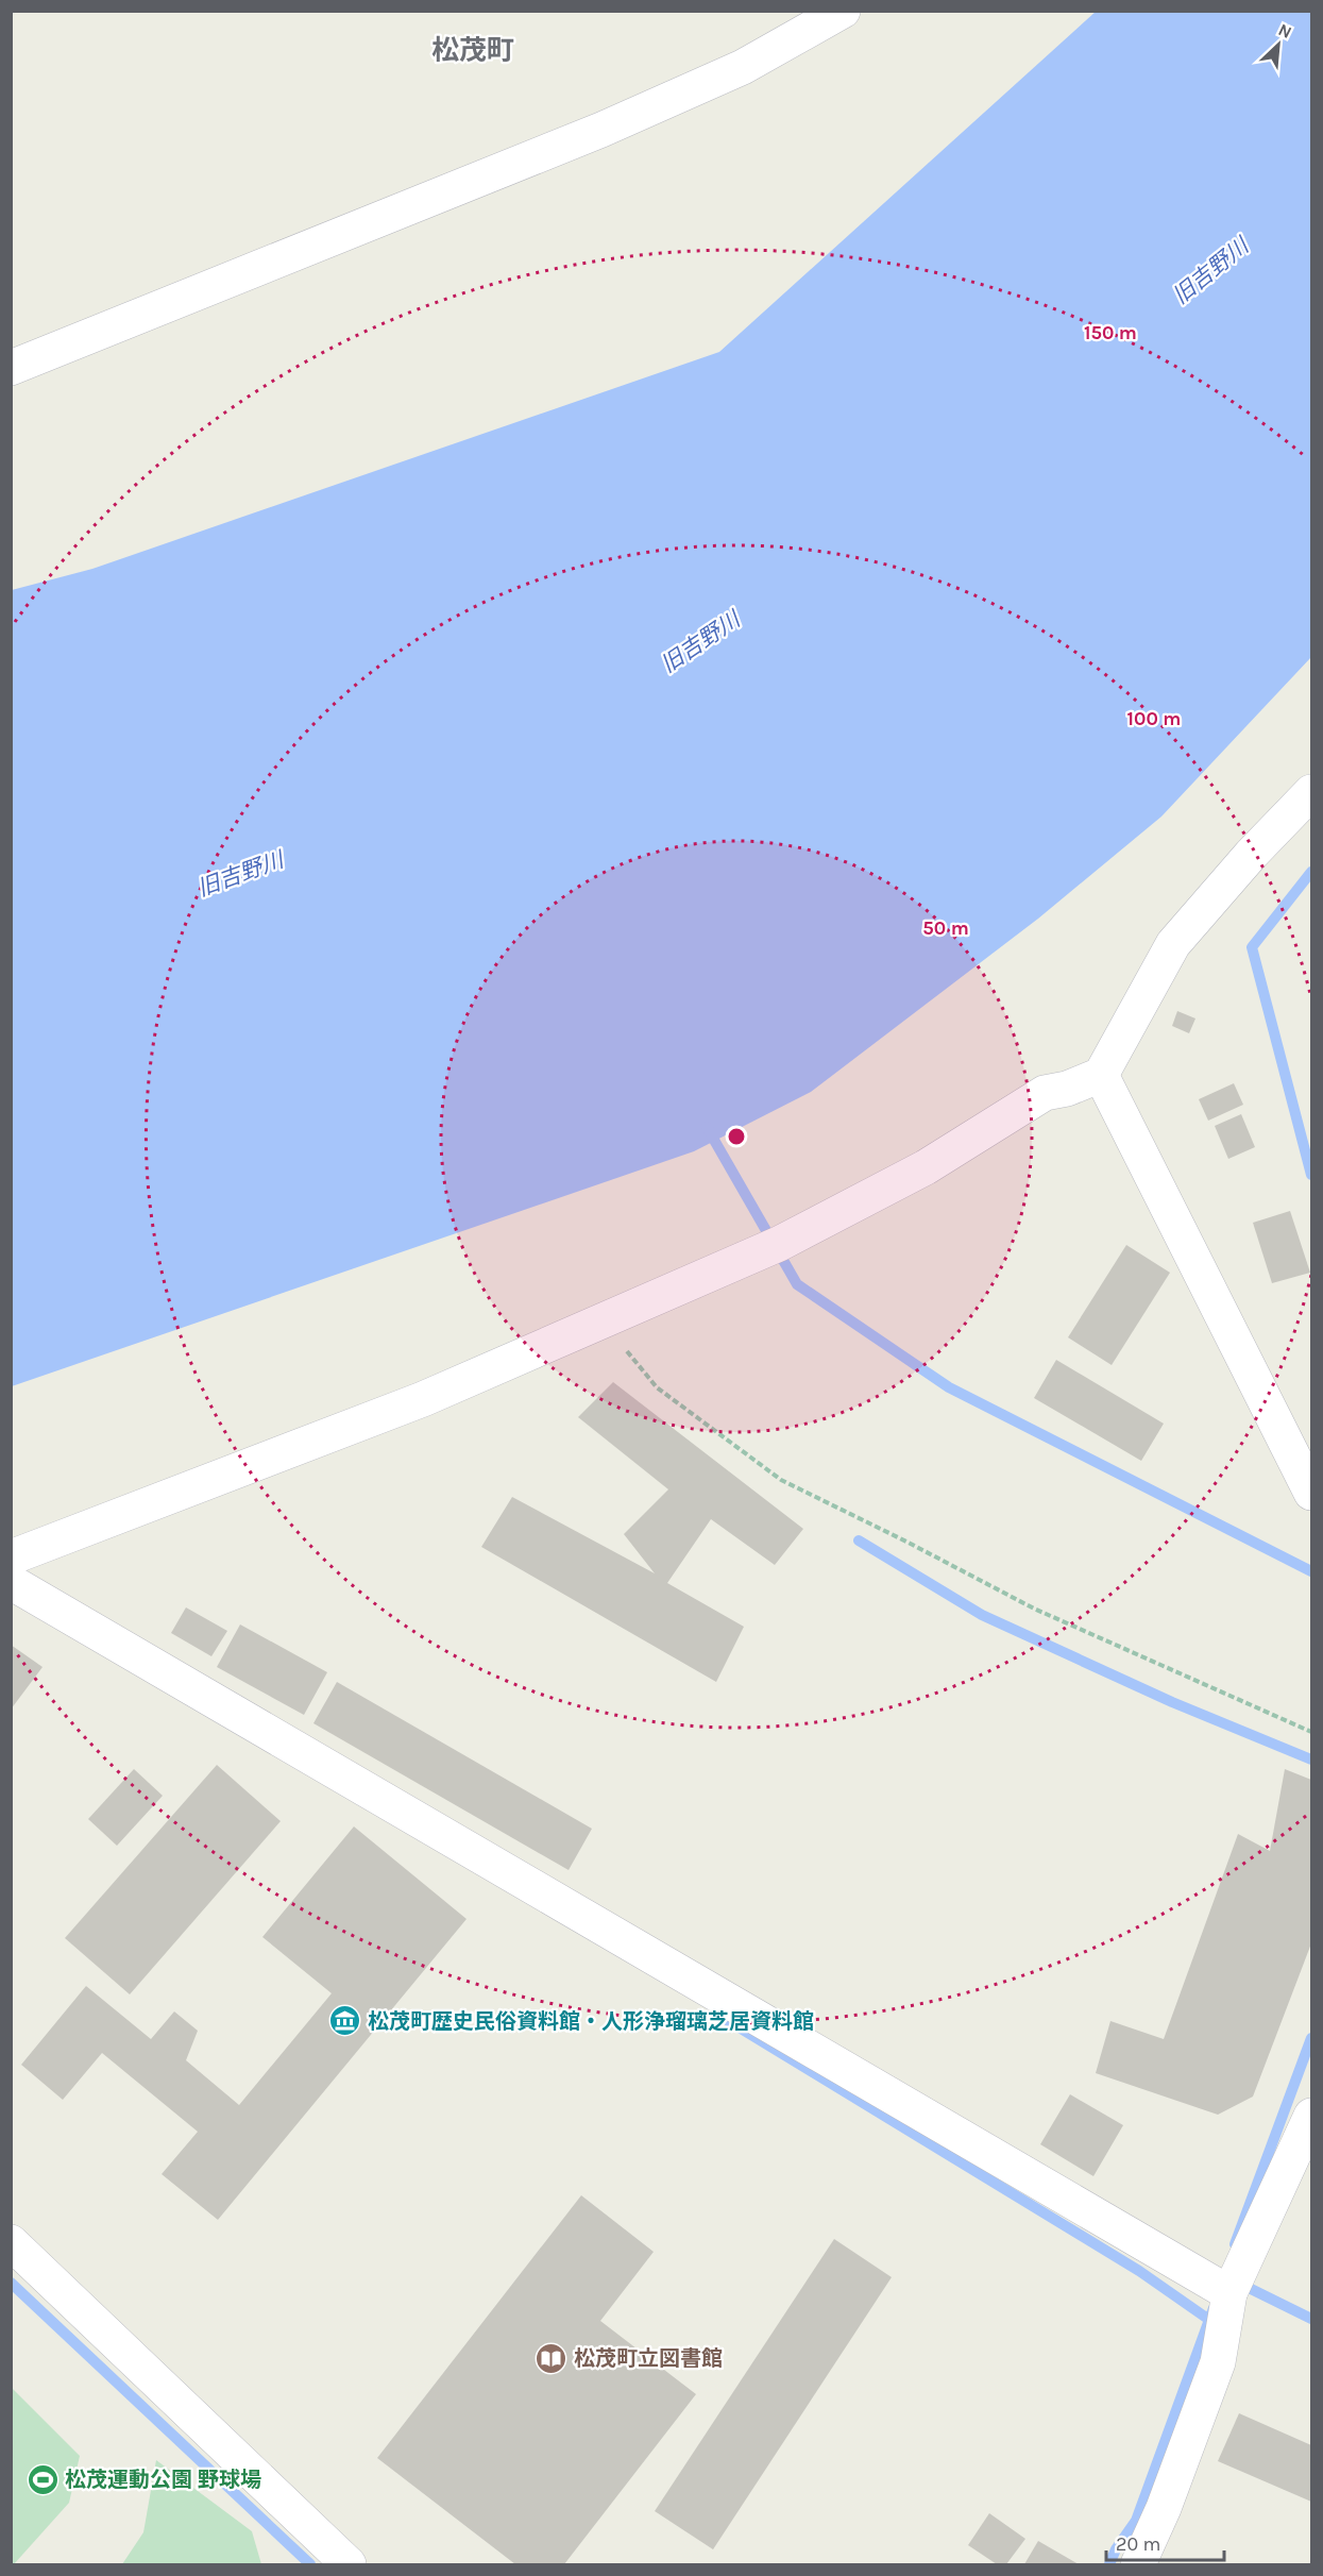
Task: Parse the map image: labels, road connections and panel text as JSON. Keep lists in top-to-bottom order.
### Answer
{
  "districts": ["松茂町"],
  "water": ["旧吉野川"],
  "places": {
    "museum": ["松茂町歴史民俗資料館・人形浄瑠璃芝居資料館"],
    "library": ["松茂町立図書館"],
    "sports": ["松茂運動公園 野球場"]
  },
  "scale_bar": "20 m",
  "north": "top right",
  "rings": ["150 m", "100 m", "50 m"]
}
